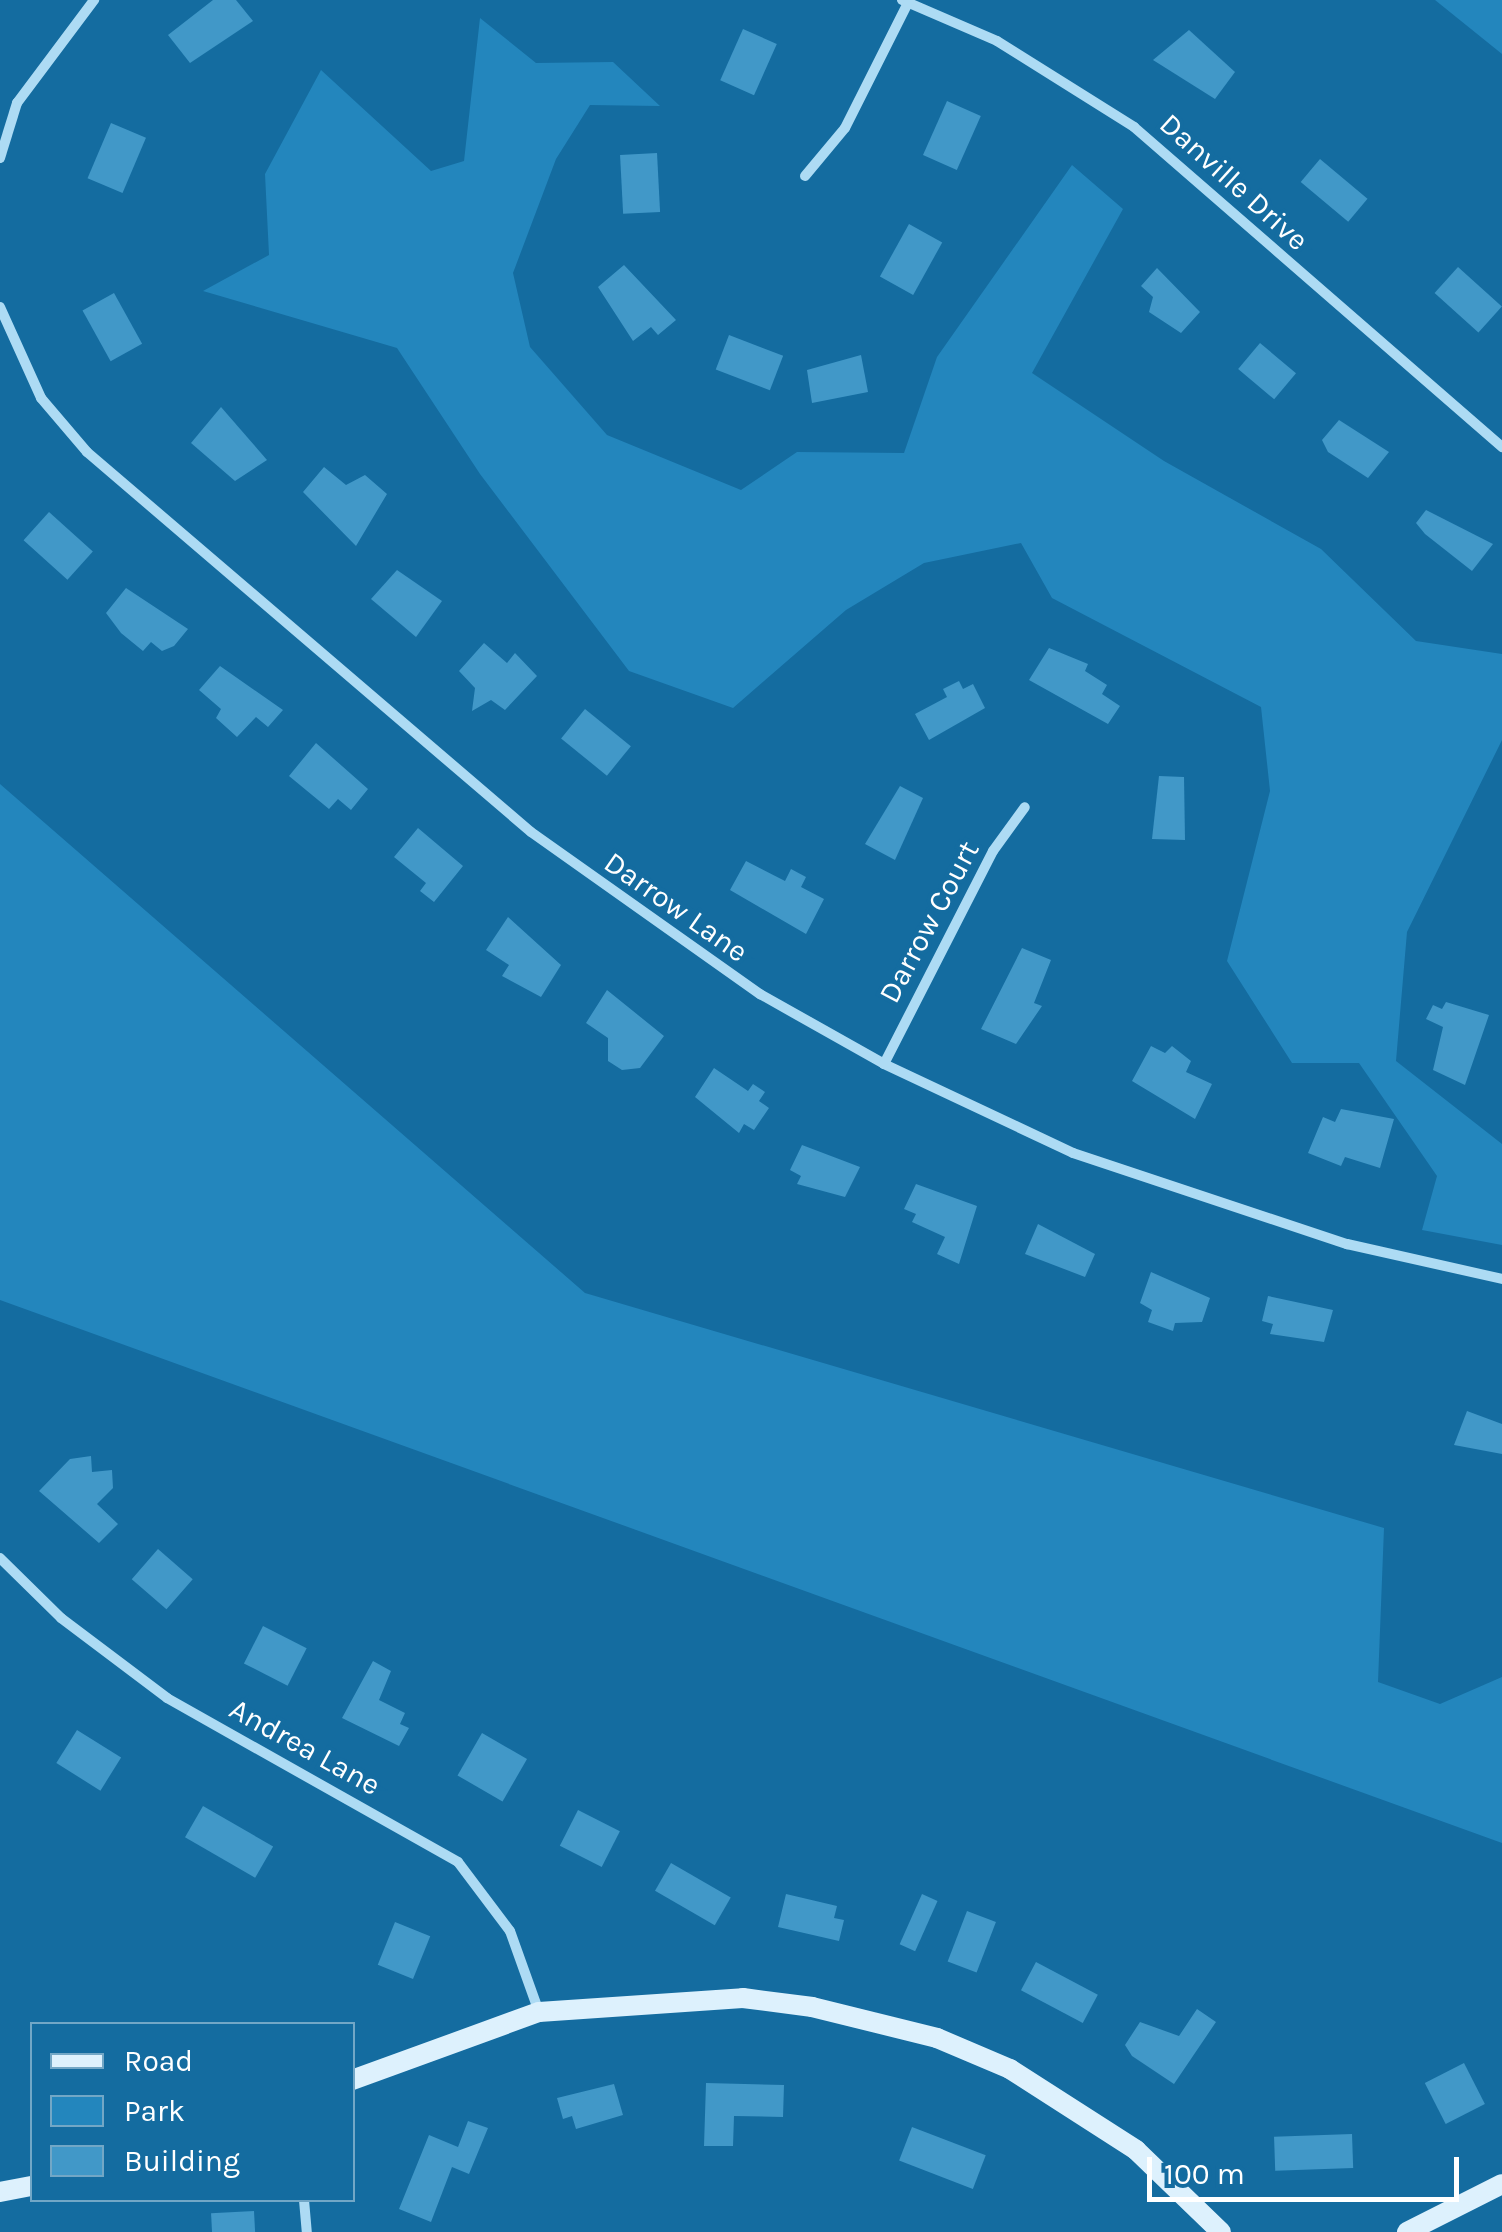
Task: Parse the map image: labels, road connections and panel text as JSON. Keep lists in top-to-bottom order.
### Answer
{
  "streets": {
    "street": [
      "Danville Drive",
      "Darrow Lane",
      "Darrow Court",
      "Andrea Lane"
    ]
  },
  "crossings": [
    ["Darrow Lane", "Darrow Court"]
  ],
  "legend": ["Road", "Park", "Building"],
  "scale_bar": "100 m"
}
